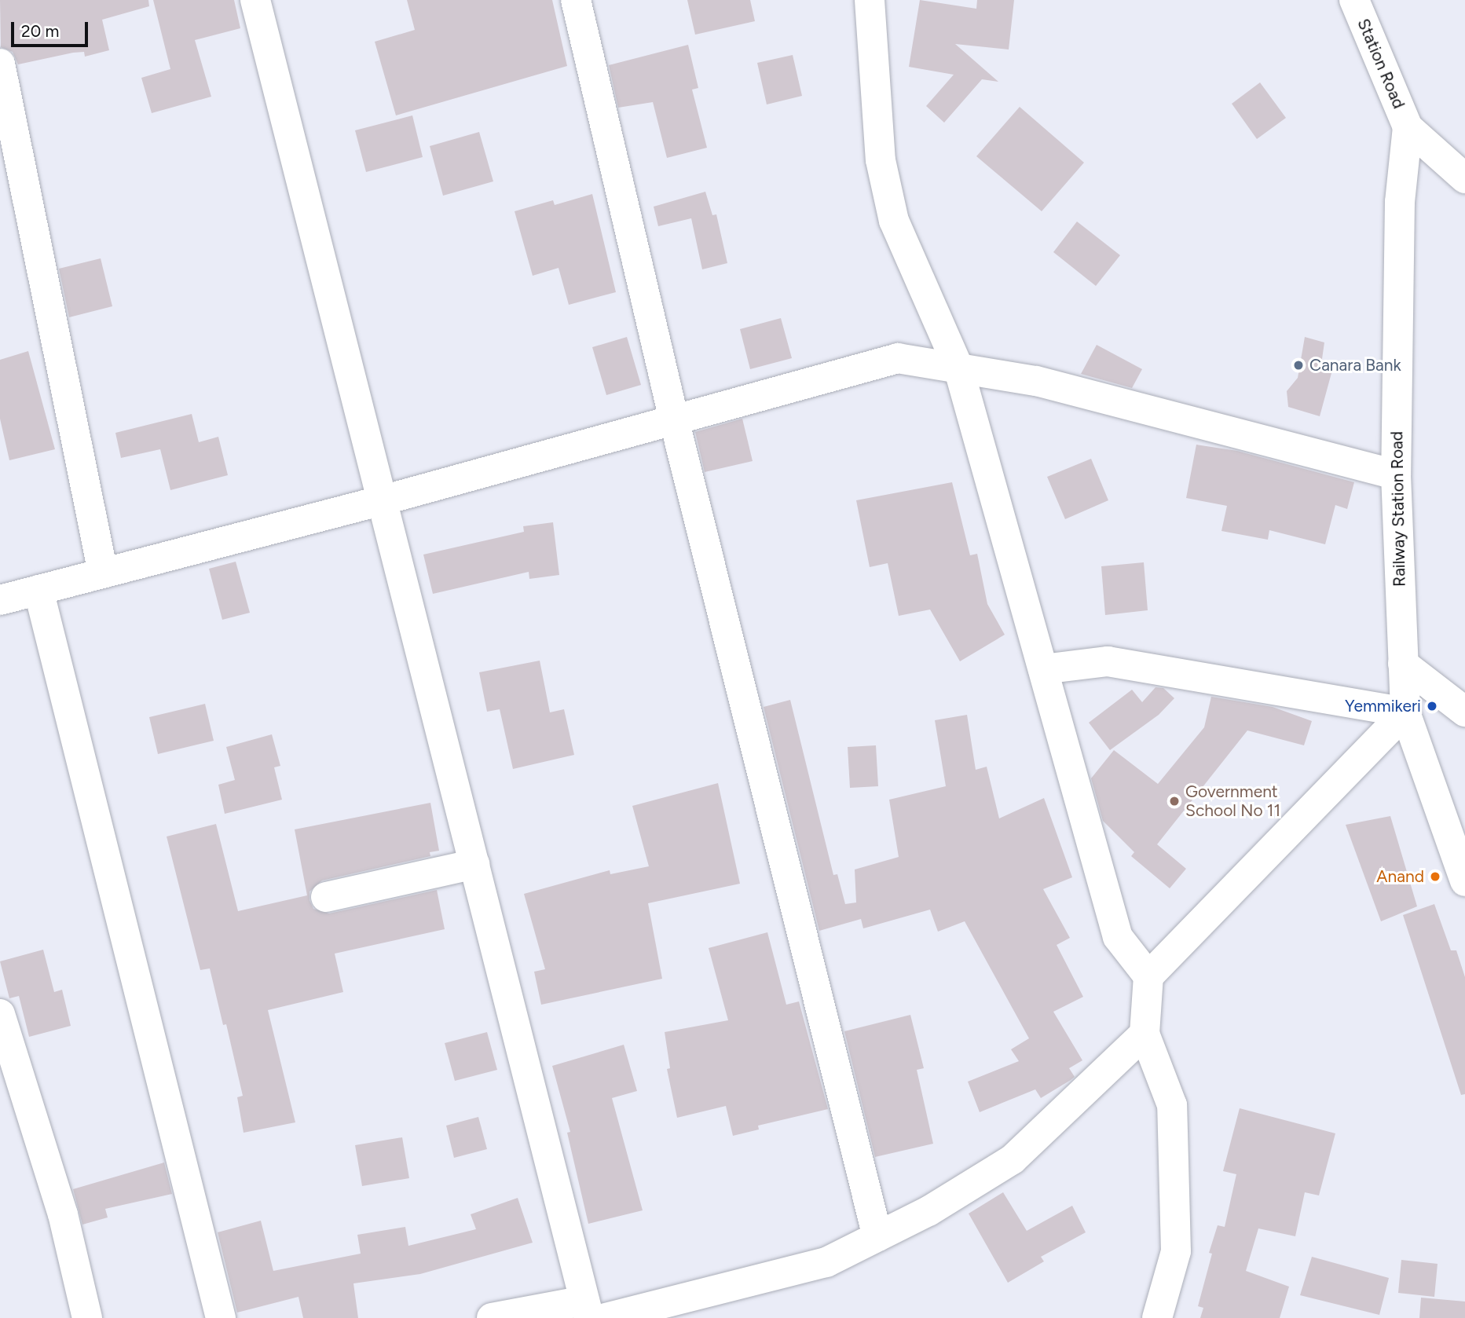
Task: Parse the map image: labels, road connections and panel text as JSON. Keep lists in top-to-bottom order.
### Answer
{
  "streets": {
    "street": ["Station Road", "Railway Station Road"]
  },
  "crossings": [
    ["Station Road", "Railway Station Road"]
  ],
  "places": [
    "Canara Bank",
    "Yemmikeri",
    "Government School No 11",
    "Anand"
  ],
  "scale_bar": "20 m"
}
